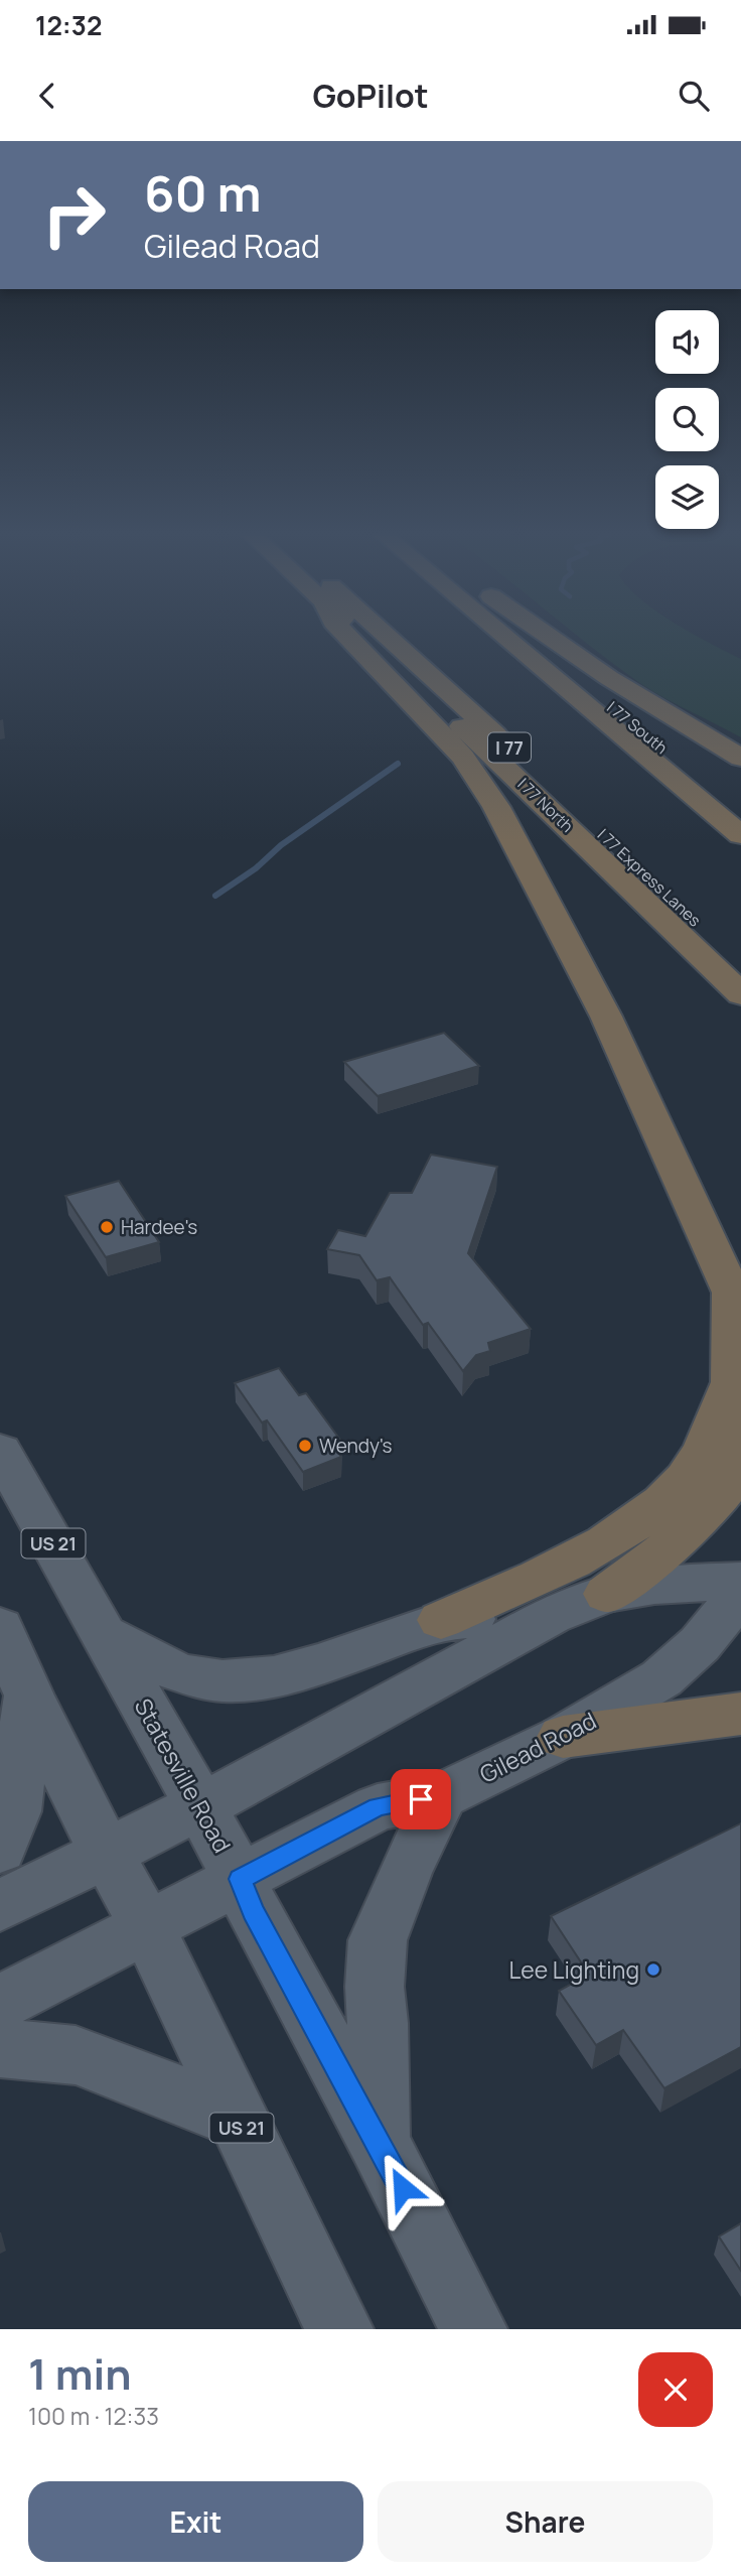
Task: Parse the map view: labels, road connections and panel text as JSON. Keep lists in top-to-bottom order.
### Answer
{
  "streets": {
    "highway": [
      "I 77 South",
      "I 77",
      "I 77 North",
      "I 77 Express Lanes"
    ],
    "main road": ["US 21", "Gilead Road", "Statesville Road"]
  },
  "crossings": [
    ["US 21", "Gilead Road"],
    ["Gilead Road", "Statesville Road"]
  ],
  "places": ["Hardee's", "Wendy's", "Lee Lighting"],
  "page": {
    "status": "12:32",
    "header": "GoPilot",
    "turn": ["60 m", "Gilead Road"],
    "heading": ["1 min", "100 m · 12:33"],
    "buttons": ["Exit", "Share"]
  }
}
